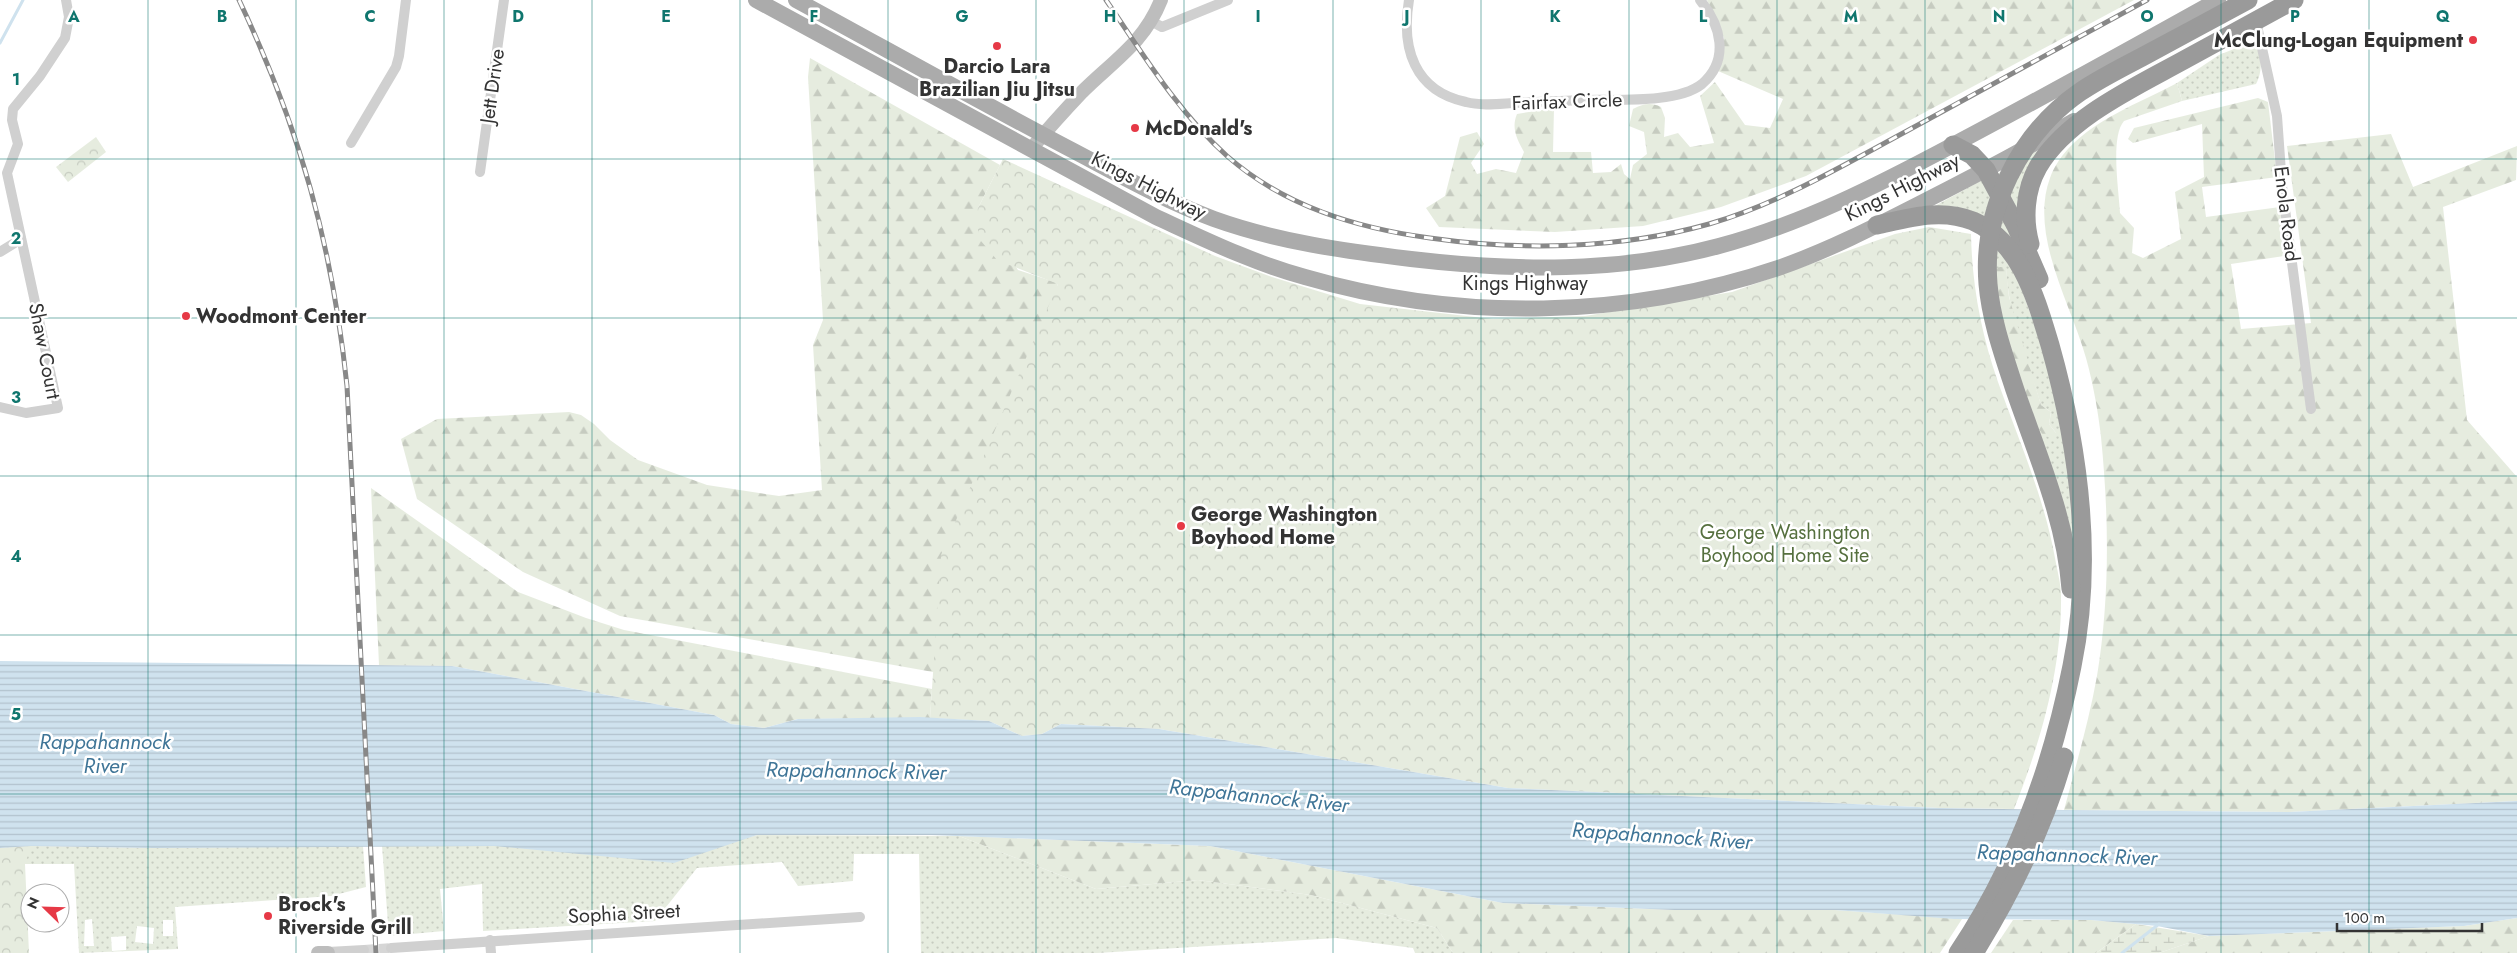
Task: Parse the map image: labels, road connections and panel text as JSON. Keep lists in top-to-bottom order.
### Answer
{
  "streets": {
    "highway": ["Kings Highway"],
    "street": [
      "Jett Drive",
      "Fairfax Circle",
      "Enola Road",
      "Shaw Court",
      "Sophia Street"
    ]
  },
  "crossings": [
    ["Kings Highway", "Enola Road"]
  ],
  "water": ["Rappahannock River"],
  "parks": ["George Washington Boyhood Home Site"],
  "places": [
    "McClung-Logan Equipment",
    "Darcio Lara Brazilian Jiu Jitsu",
    "McDonald's",
    "Woodmont Center",
    "George Washington Boyhood Home",
    "Brock's Riverside Grill"
  ],
  "scale_bar": "100 m",
  "north": "top left",
  "grid": {
    "columns": [
      "A",
      "B",
      "C",
      "D",
      "E",
      "F",
      "G",
      "H",
      "I",
      "J",
      "K",
      "L",
      "M",
      "N",
      "O",
      "P",
      "Q"
    ],
    "rows": [
      "1",
      "2",
      "3",
      "4",
      "5"
    ]
  }
}
